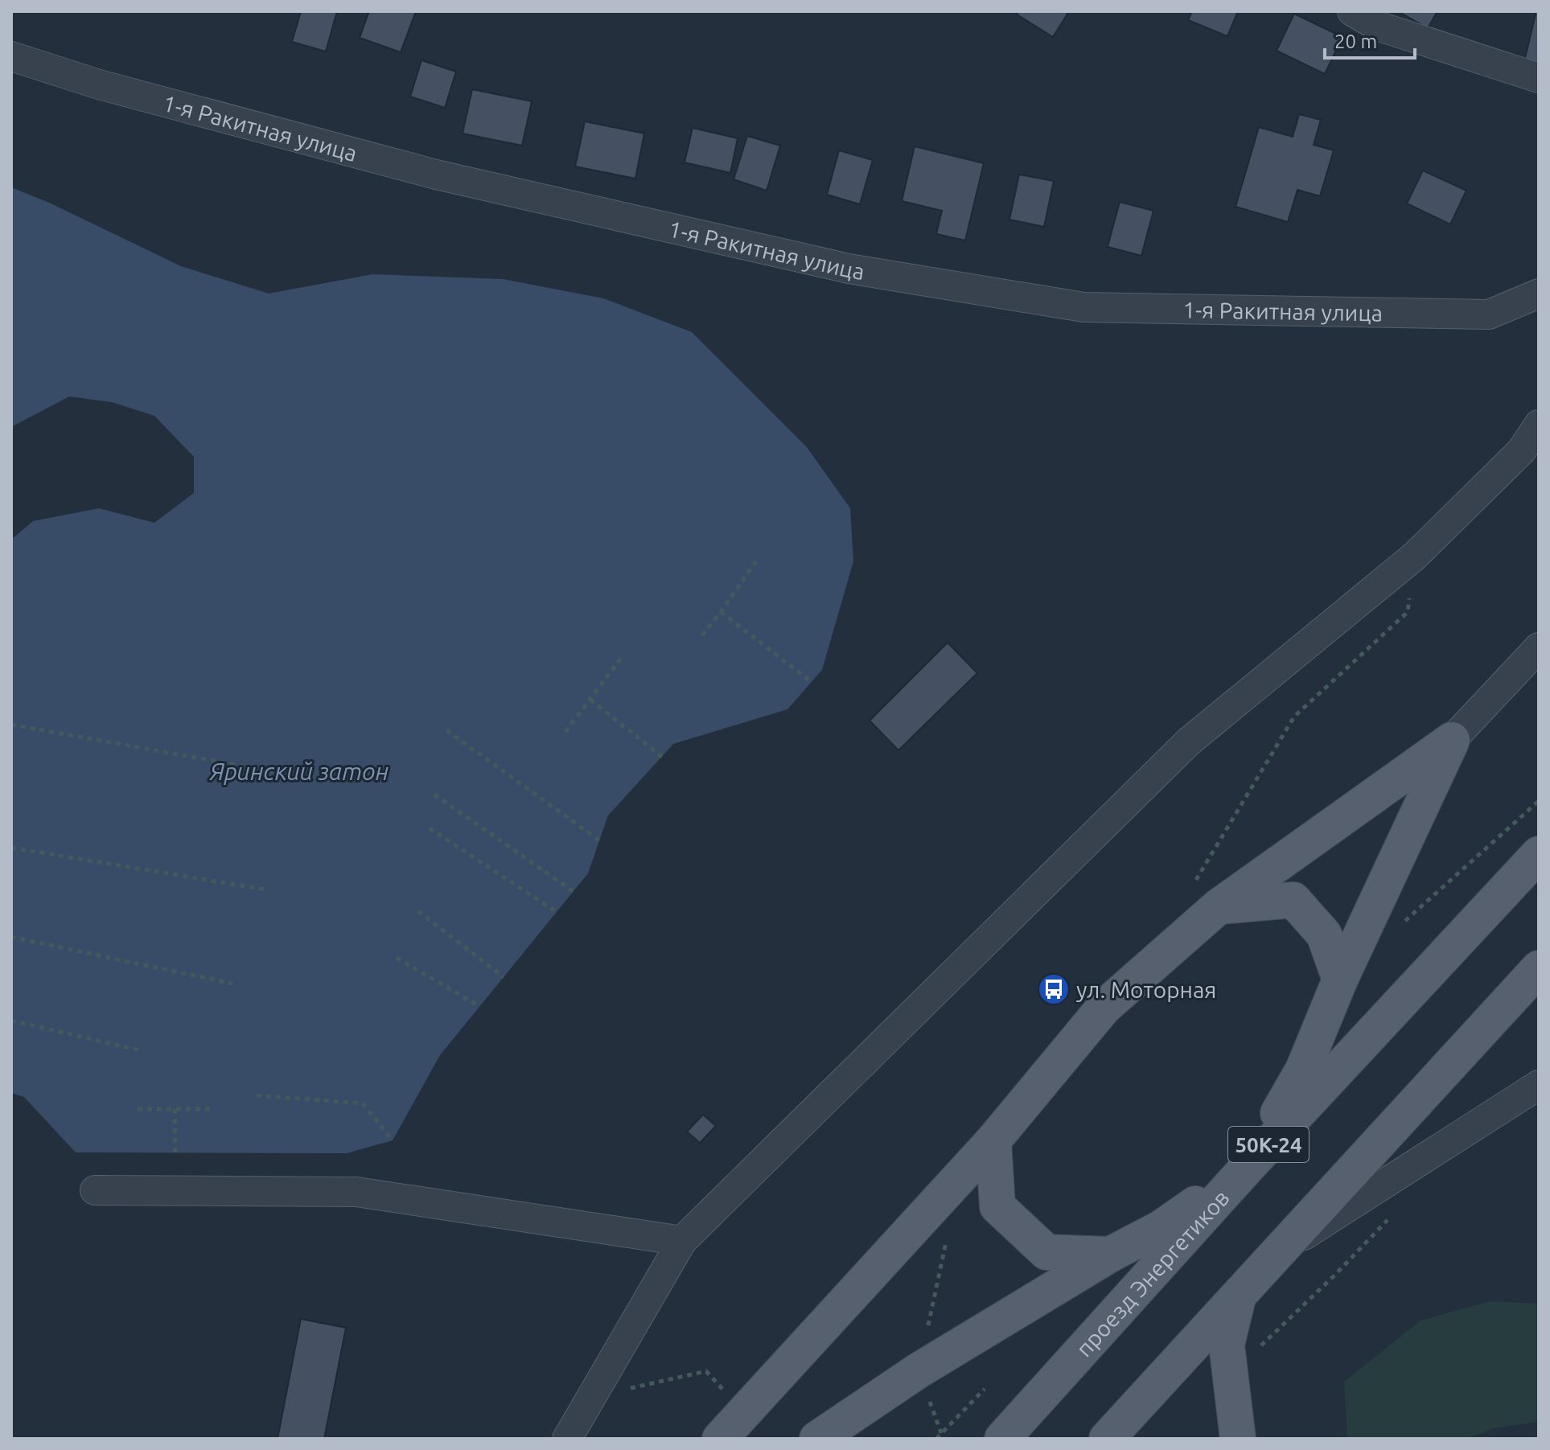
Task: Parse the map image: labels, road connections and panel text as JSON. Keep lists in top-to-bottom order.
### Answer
{
  "streets": {
    "main road": ["50К-24", "проезд Энергетиков"],
    "street": ["1-я Ракитная улица"]
  },
  "water": ["Яринский затон"],
  "places": {
    "bus stop": ["ул. Моторная"]
  },
  "scale_bar": "20 m"
}
